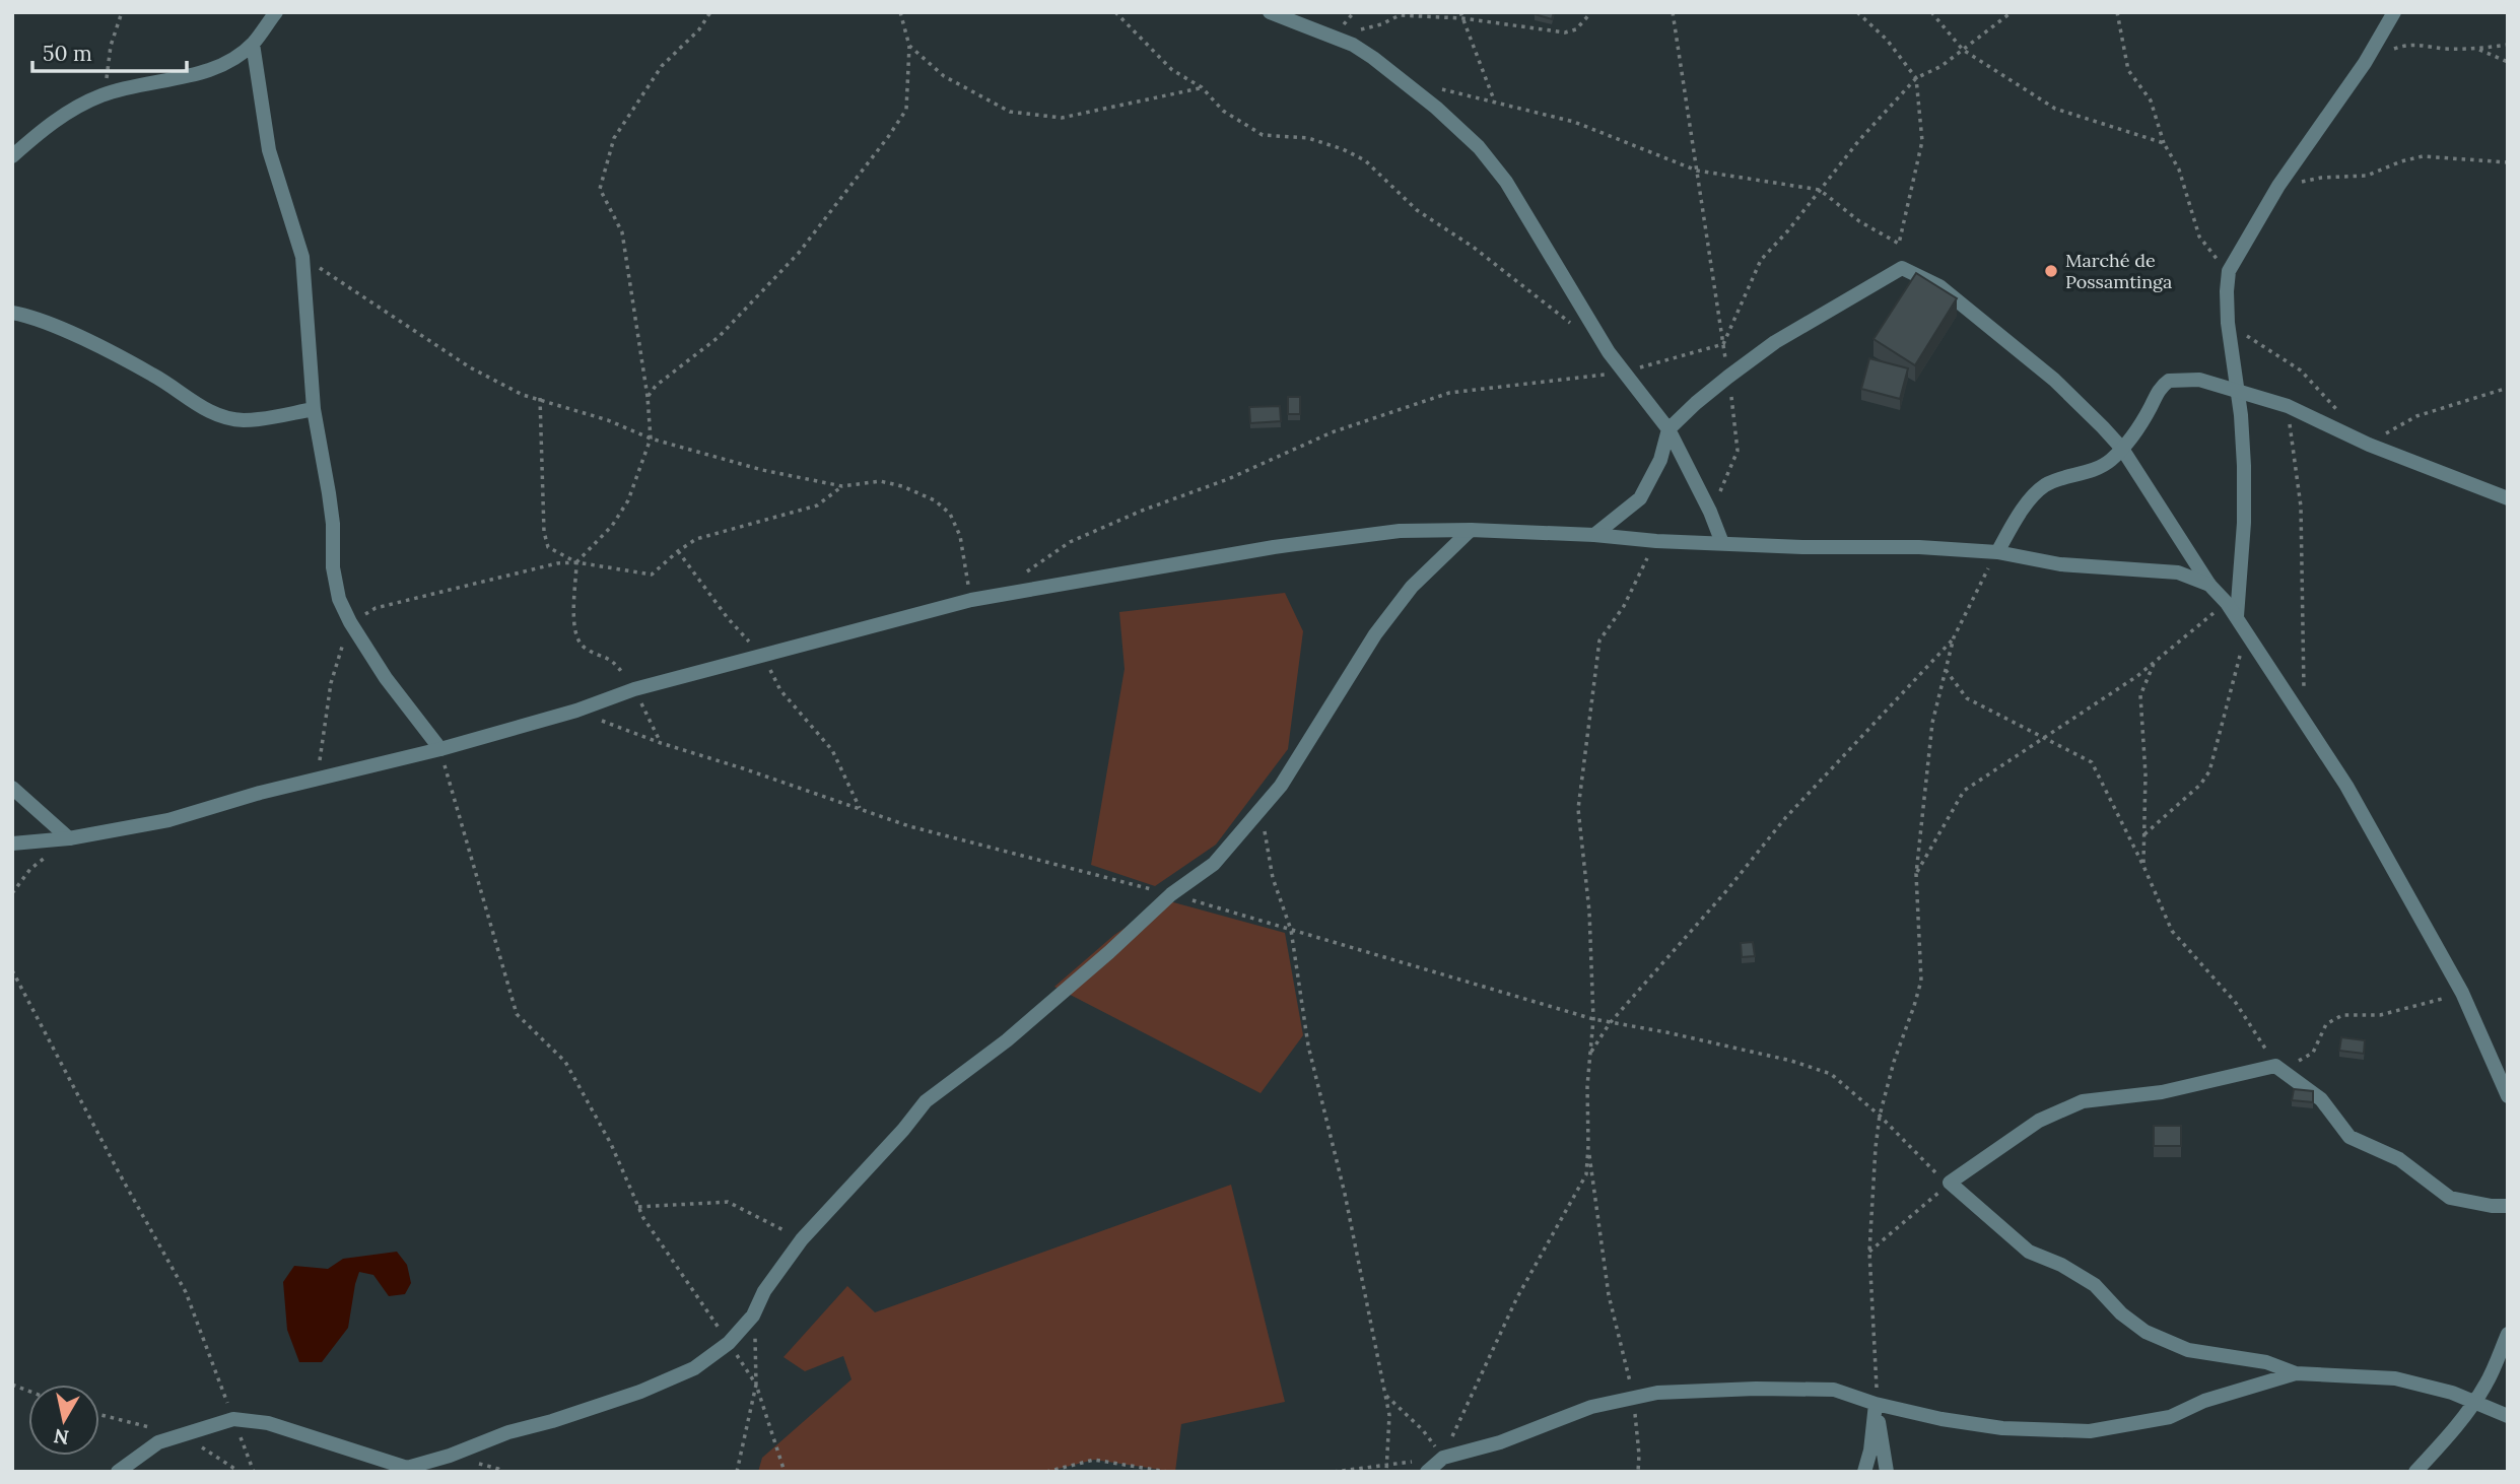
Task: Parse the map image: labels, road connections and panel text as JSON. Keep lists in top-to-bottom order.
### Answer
{
  "places": ["Marché de Possamtinga"],
  "scale_bar": "50 m",
  "north": "bottom"
}
